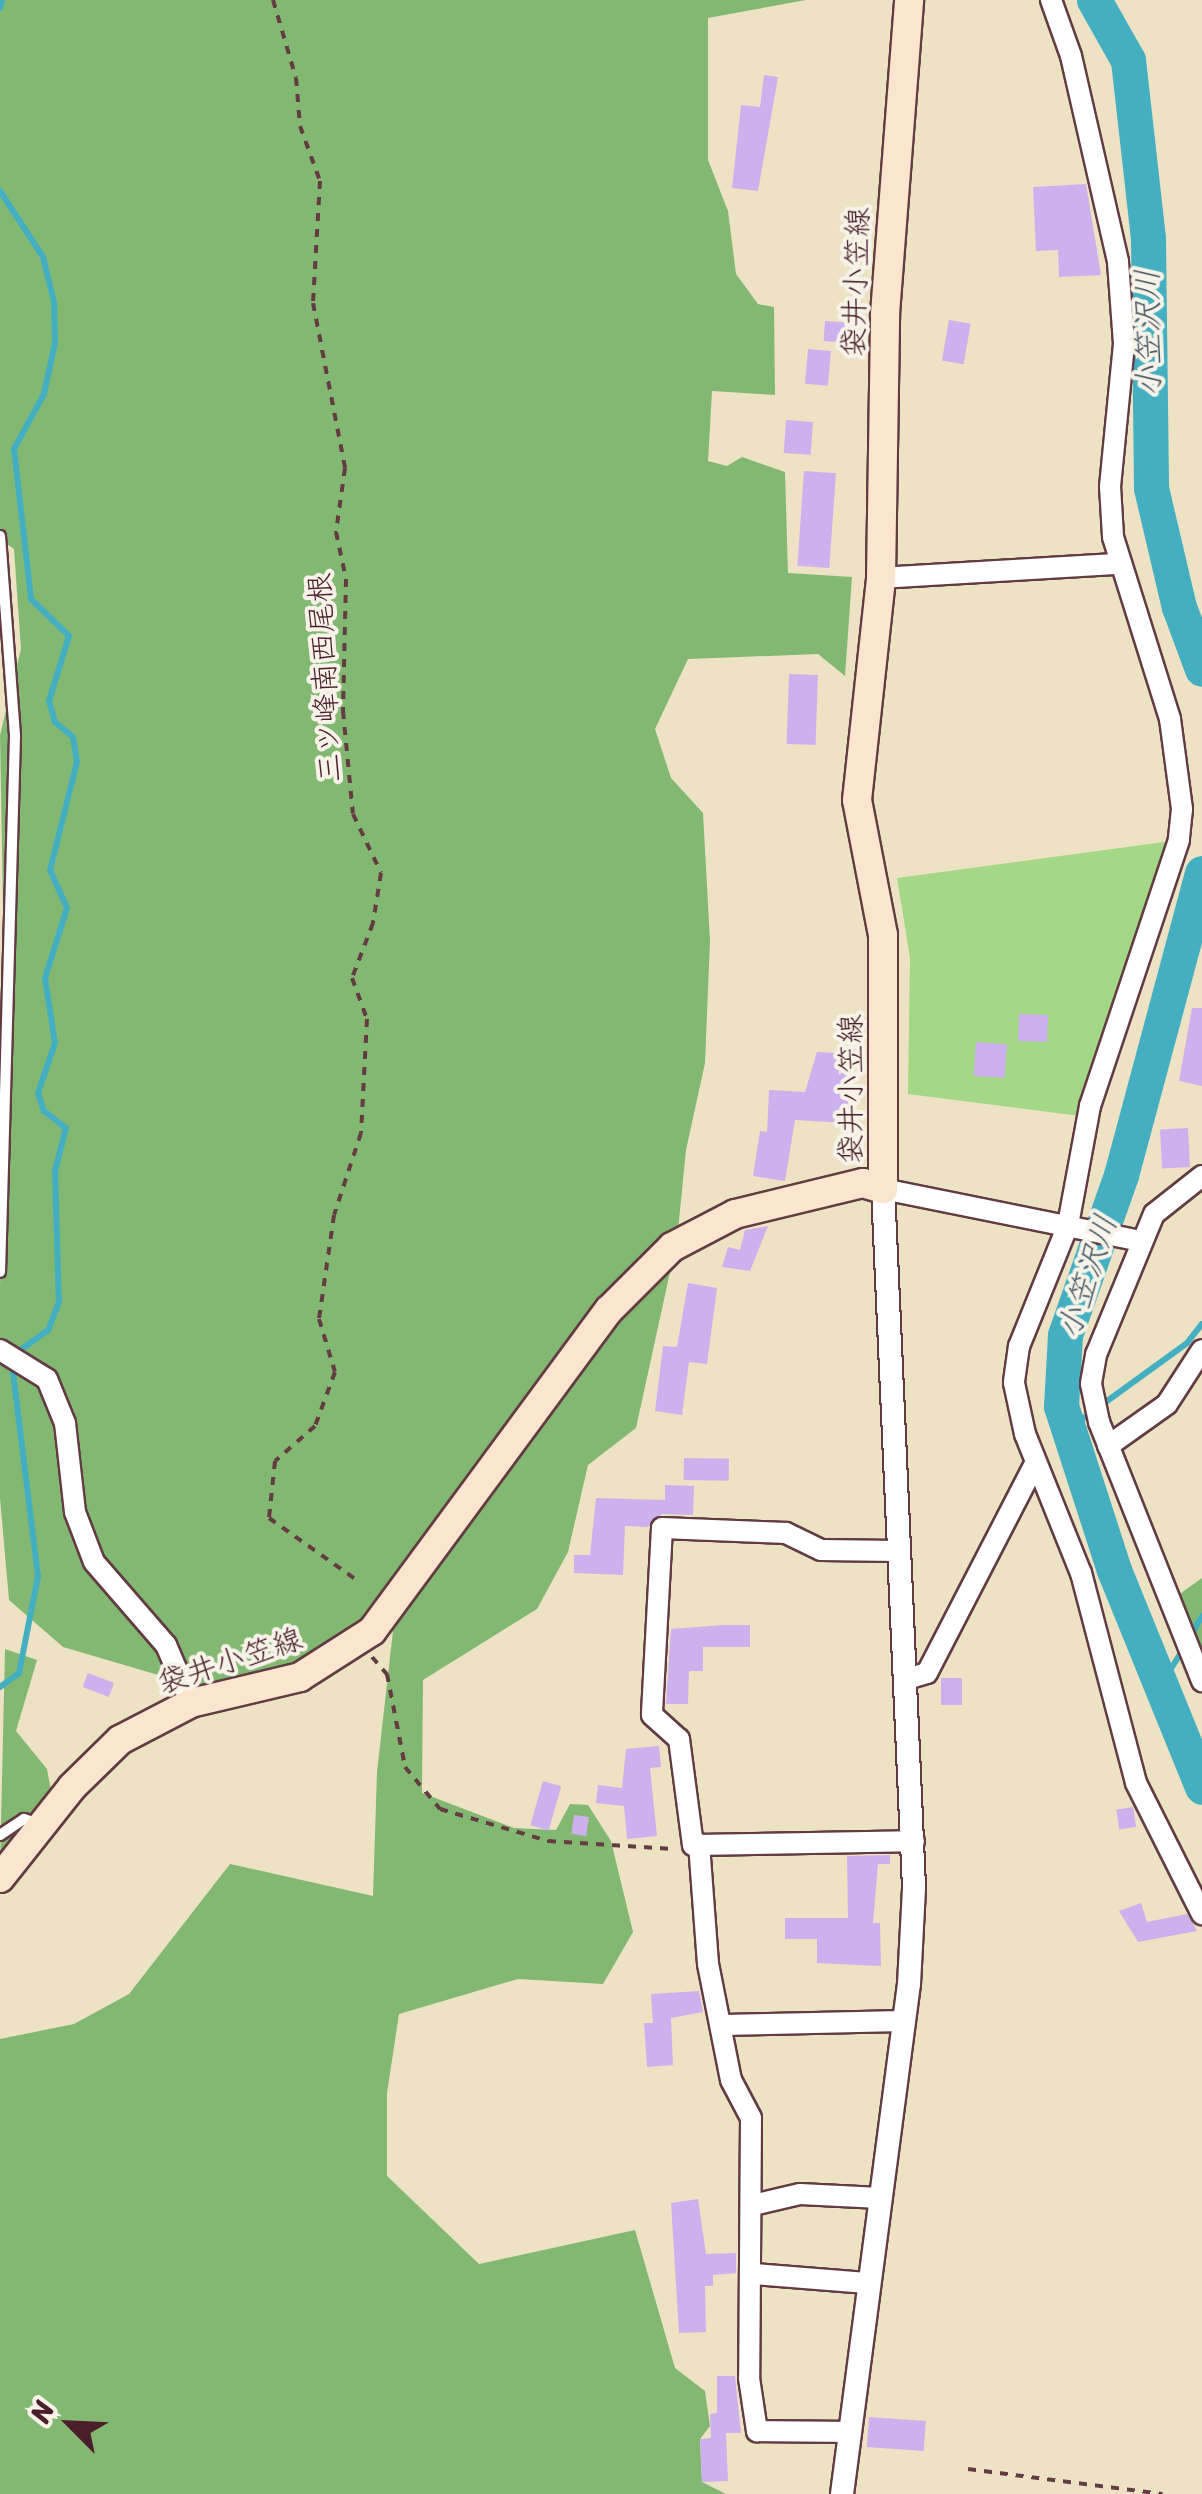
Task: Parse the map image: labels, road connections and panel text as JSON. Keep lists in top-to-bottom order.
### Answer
{
  "streets": {
    "main road": ["袋井小笠線"],
    "path": ["三ツ峰南西尾根"]
  },
  "water": ["小笠沢川"],
  "north": "top left"
}
